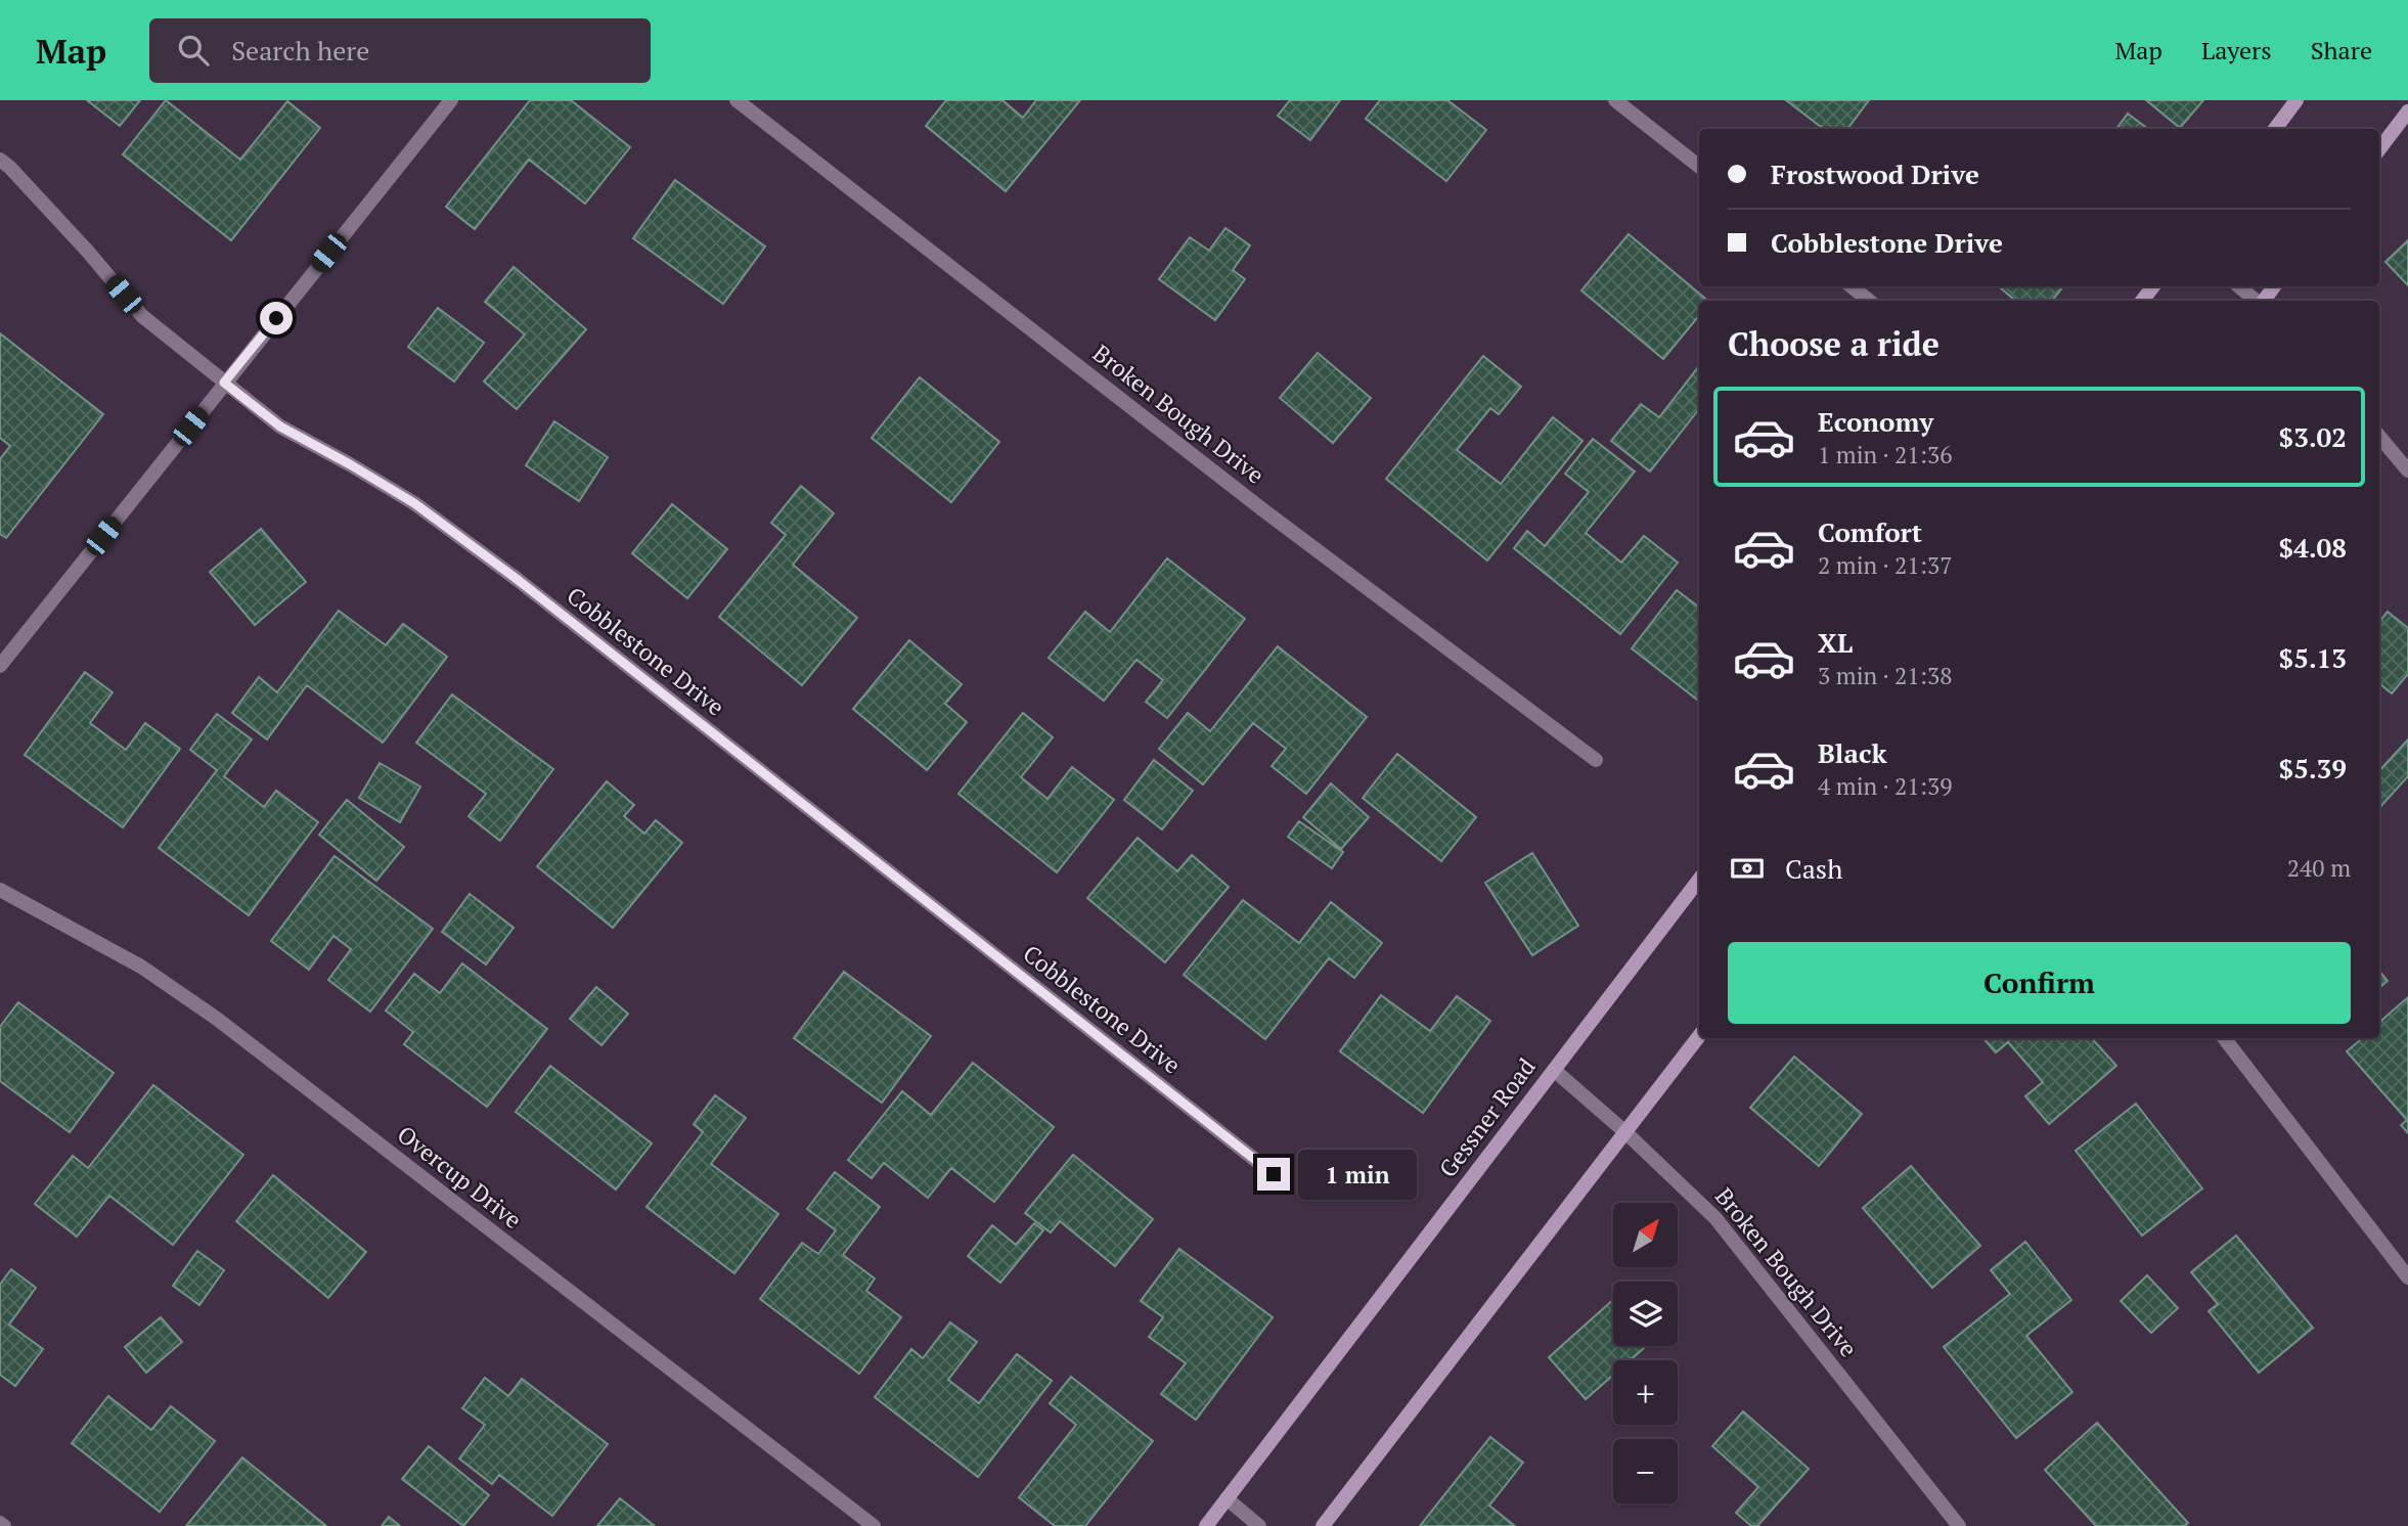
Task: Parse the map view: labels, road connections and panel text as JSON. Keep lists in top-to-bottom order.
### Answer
{
  "streets": {
    "main road": ["Gessner Road"],
    "street": ["Broken Bough Drive", "Cobblestone Drive", "Overcup Drive"]
  },
  "crossings": [
    ["Broken Bough Drive", "Gessner Road"]
  ],
  "north": "top right",
  "page": {
    "header": "Map",
    "search": "Search here",
    "nav": ["Map", "Layers", "Share"],
    "banner": ["Frostwood Drive", "Cobblestone Drive"],
    "heading": "Choose a ride",
    "list": [
      {
        "name": "Economy",
        "note": "1 min · 21:36",
        "value": "$3.02"
      },
      {
        "name": "Comfort",
        "note": "2 min · 21:37",
        "value": "$4.08"
      },
      {
        "name": "XL",
        "note": "3 min · 21:38",
        "value": "$5.13"
      },
      {
        "name": "Black",
        "note": "4 min · 21:39",
        "value": "$5.39"
      }
    ],
    "pay": ["Cash", "240 m"],
    "buttons": "Confirm",
    "bubble": "1 min",
    "map_buttons": ["+", "−"]
  }
}
